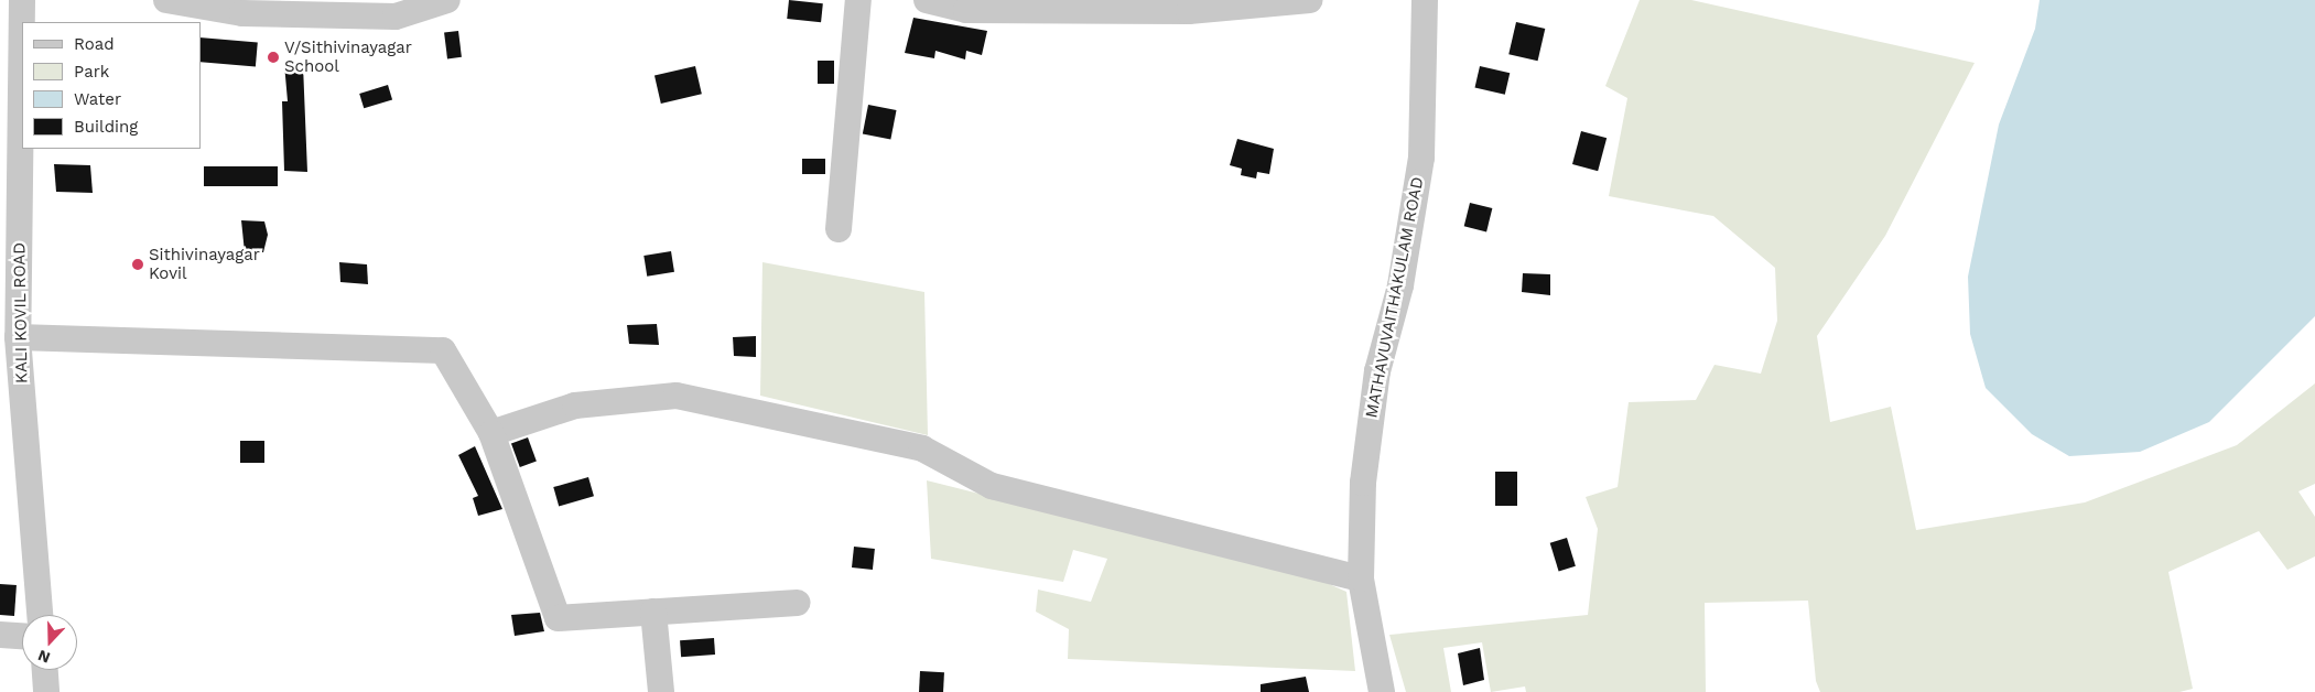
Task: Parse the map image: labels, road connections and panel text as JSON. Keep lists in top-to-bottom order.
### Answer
{
  "streets": {
    "street": ["MATHAVUVAITHAKULAM ROAD", "KALI KOVIL ROAD"]
  },
  "places": ["V/Sithivinayagar School", "Sithivinayagar Kovil"],
  "legend": [
    "Road",
    "Park",
    "Water",
    "Building"
  ],
  "north": "bottom"
}
